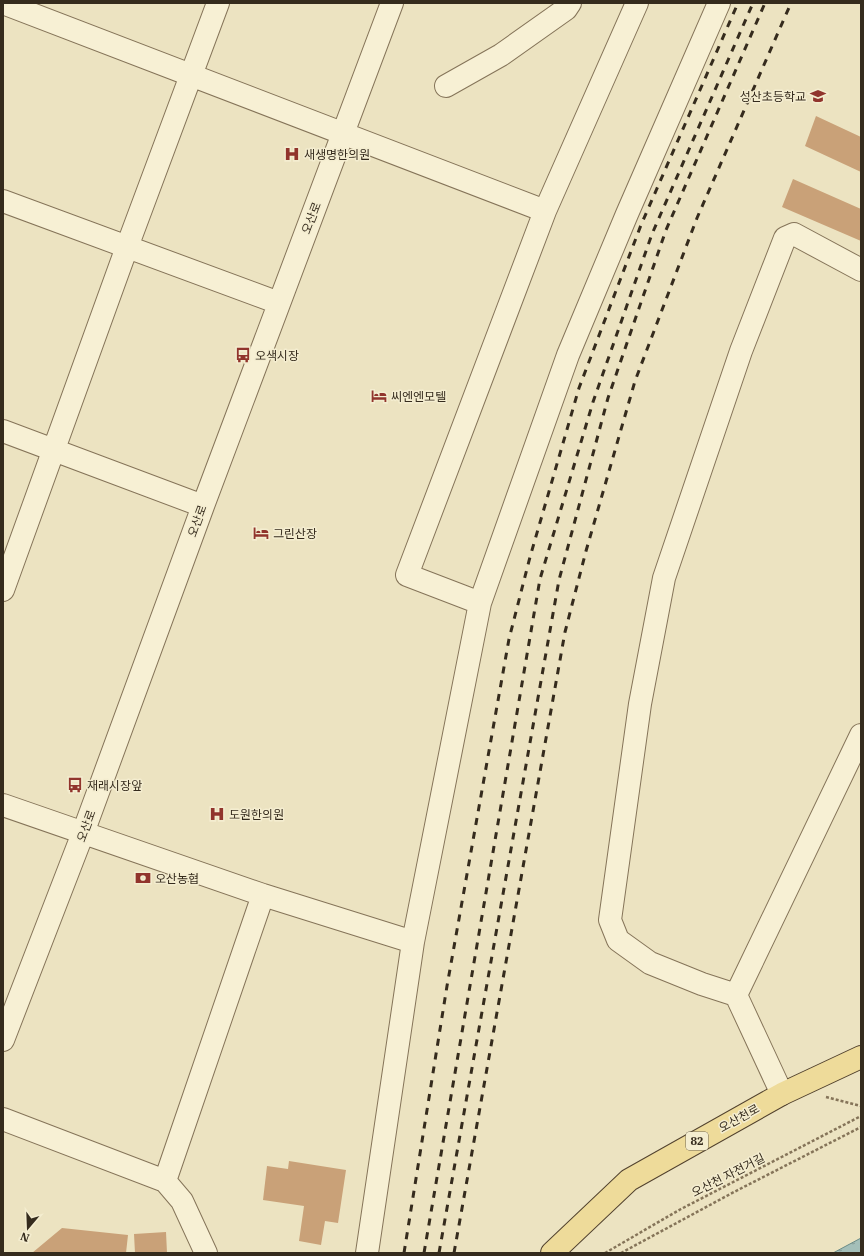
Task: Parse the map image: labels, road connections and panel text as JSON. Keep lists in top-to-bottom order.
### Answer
{
  "streets": {
    "main road": ["오산천로", "82"],
    "street": ["오산로"],
    "path": ["오산천 자전거길"]
  },
  "places": {
    "school or university": ["성산초등학교"],
    "hospital": ["새생명한의원", "도원한의원"],
    "bus stop": ["오색시장", "재래시장앞"],
    "hotel": ["씨엔엔모텔", "그린산장"],
    "bank": ["오산농협"]
  },
  "north": "bottom"
}
